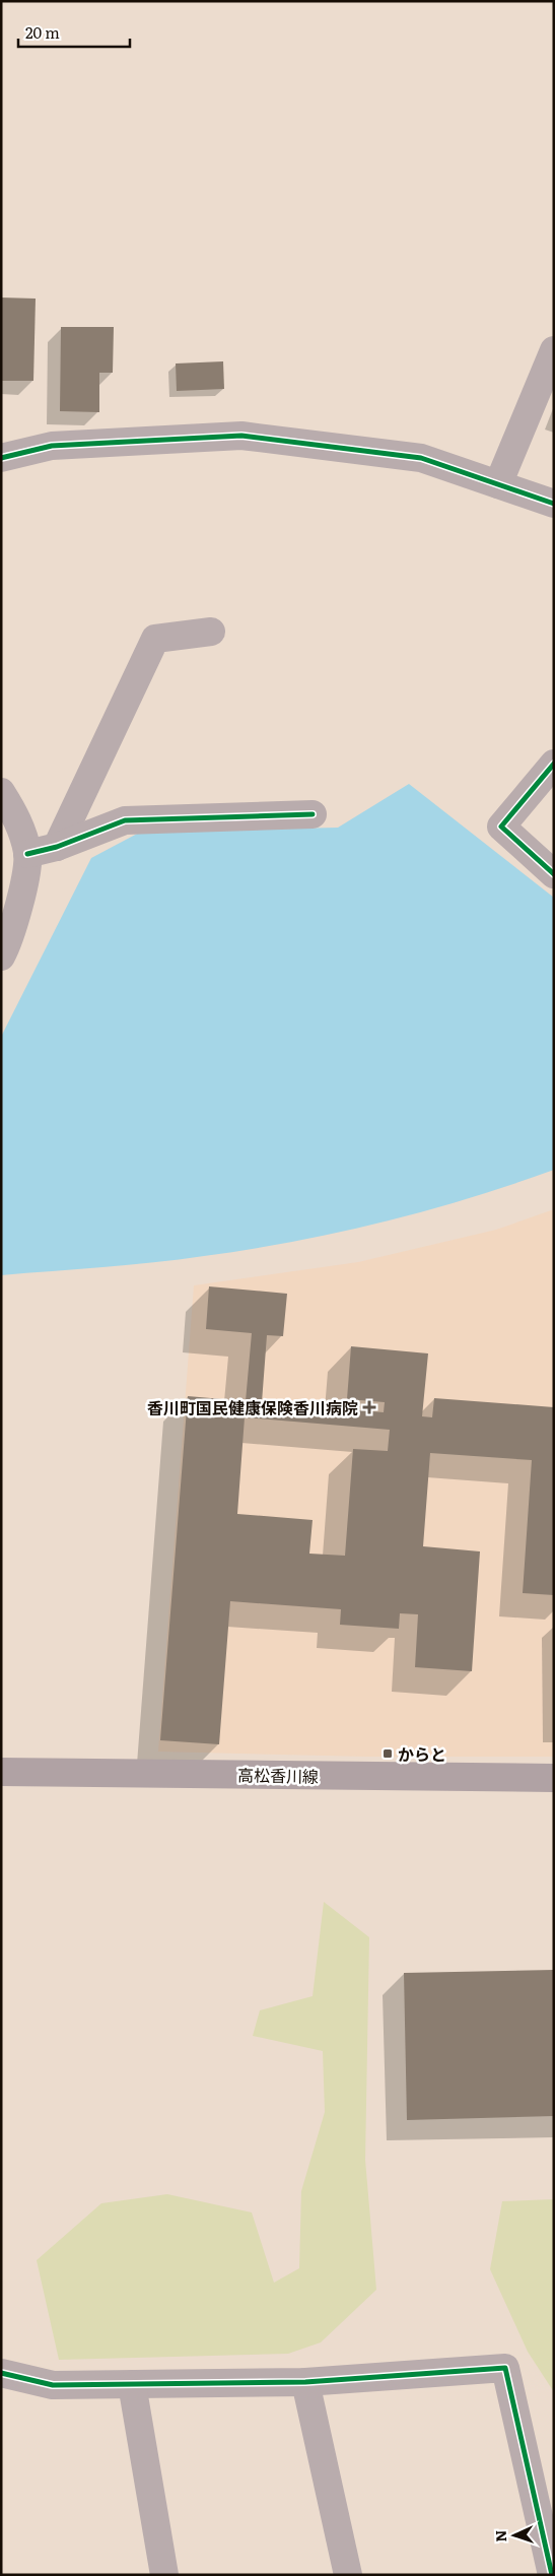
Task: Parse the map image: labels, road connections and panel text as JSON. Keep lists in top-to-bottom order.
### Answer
{
  "streets": {
    "main road": ["高松香川線"]
  },
  "places": {
    "health": ["香川町国民健康保険香川病院"],
    "transit": ["からと"]
  },
  "scale_bar": "20 m",
  "north": "left"
}
